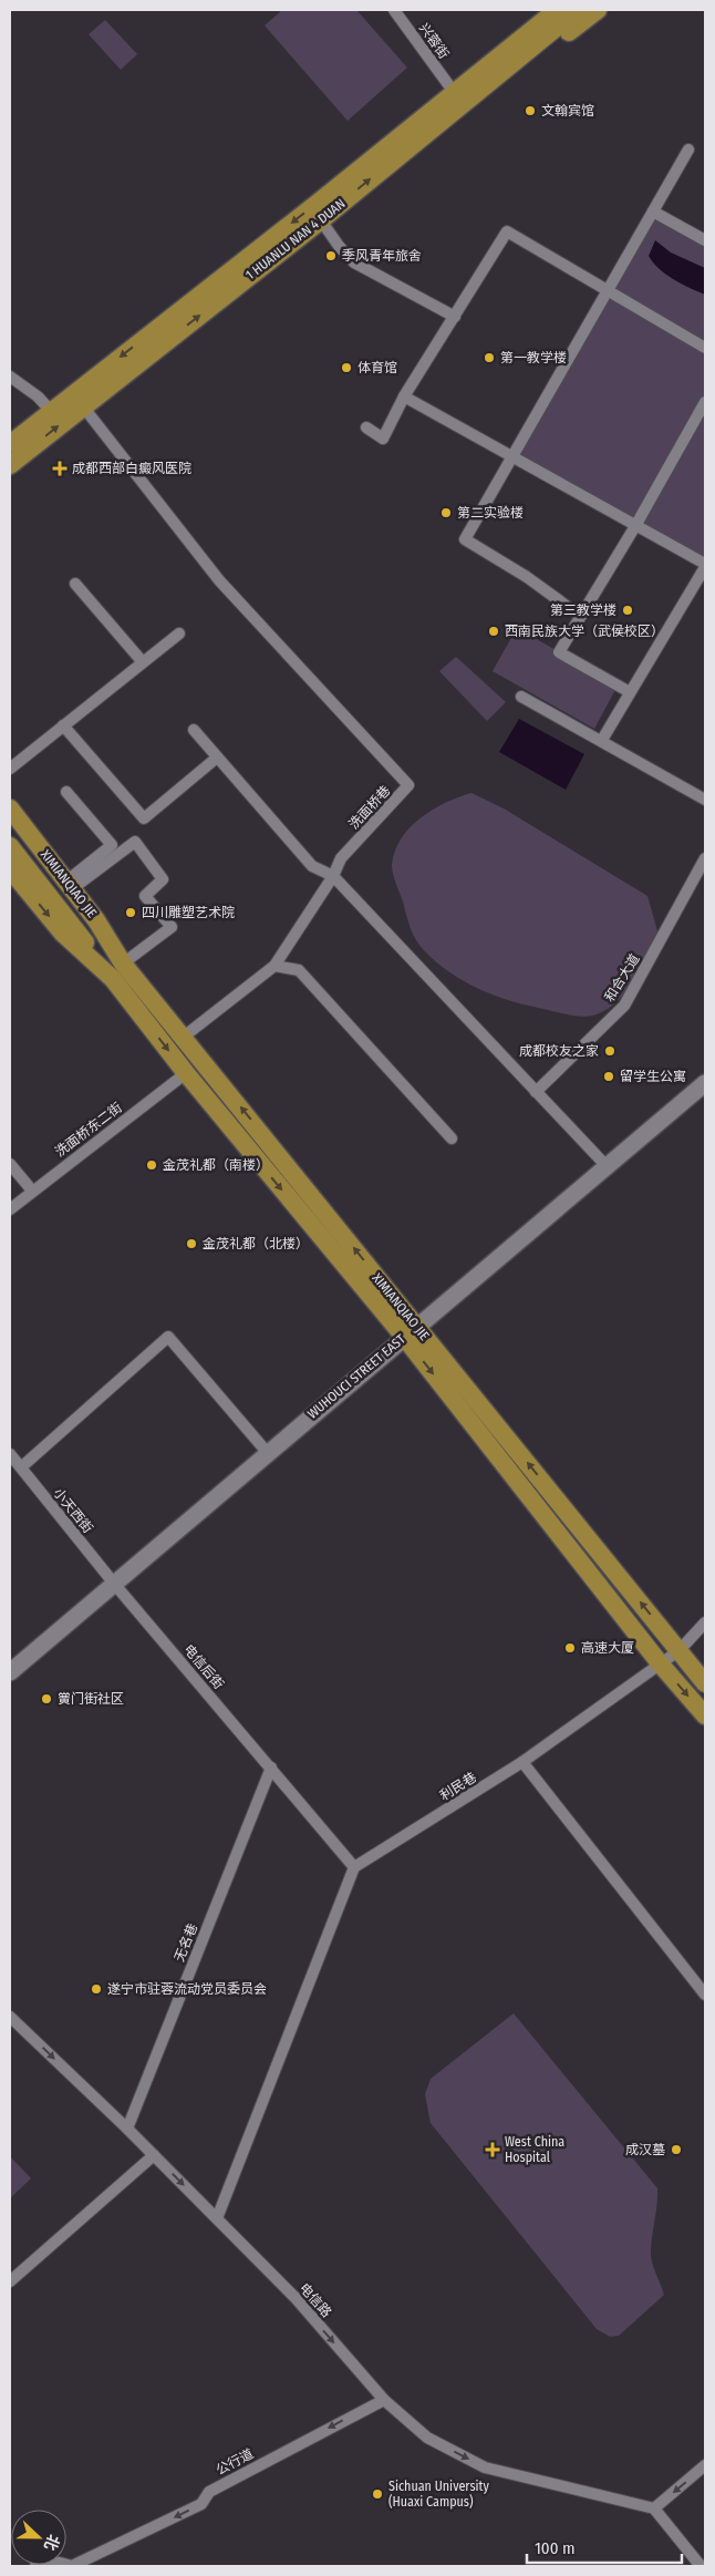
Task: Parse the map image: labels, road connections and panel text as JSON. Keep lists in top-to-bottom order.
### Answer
{
  "streets": {
    "main road": ["1 HUANLU NAN 4 DUAN", "XIMIANQIAO JIE"],
    "street": [
      "兴蓉街",
      "洗面桥巷",
      "和合大道",
      "洗面桥东二街",
      "WUHOUCI STREET EAST",
      "小天西街",
      "电信后街",
      "利民巷",
      "无名巷",
      "电信路",
      "公行道"
    ]
  },
  "crossings": [
    ["1 HUANLU NAN 4 DUAN", "洗面桥巷"],
    ["XIMIANQIAO JIE", "洗面桥东二街"],
    ["XIMIANQIAO JIE", "WUHOUCI STREET EAST"],
    ["XIMIANQIAO JIE", "利民巷"],
    ["WUHOUCI STREET EAST", "小天西街"],
    ["WUHOUCI STREET EAST", "电信后街"],
    ["小天西街", "电信后街"],
    ["电信后街", "无名巷"],
    ["无名巷", "电信路"],
    ["电信路", "公行道"]
  ],
  "one_way": ["电信路", "公行道"],
  "places": {
    "other": [
      "文翰宾馆",
      "季风青年旅舍",
      "第一教学楼",
      "体育馆",
      "第二实验楼",
      "第三教学楼",
      "西南民族大学（武侯校区）",
      "四川雕塑艺术院",
      "成都校友之家",
      "留学生公寓",
      "金茂礼都（南楼）",
      "金茂礼都（北楼）",
      "高速大厦",
      "黉门街社区",
      "遂宁市驻蓉流动党员委员会",
      "成汉墓",
      "Sichuan University (Huaxi Campus)"
    ],
    "health": ["成都西部白癜风医院", "West China Hospital"]
  },
  "scale_bar": "100 m",
  "north": "right"
}
